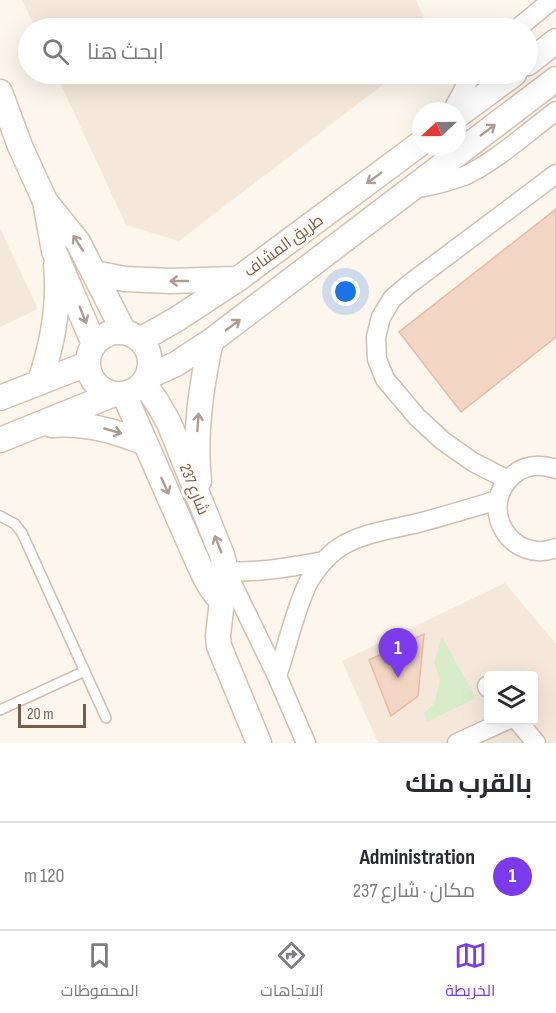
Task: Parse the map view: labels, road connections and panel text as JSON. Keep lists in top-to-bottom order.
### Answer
{
  "streets": {
    "street": ["طريق المشاف", "شارع 237"]
  },
  "crossings": [
    ["طريق المشاف", "شارع 237"]
  ],
  "scale_bar": "20 m",
  "north": "left",
  "page": {
    "search": "ابحث هنا",
    "pins": "1",
    "scale": "20 m",
    "heading": "بالقرب منك",
    "list": [
      {
        "mark": "1",
        "name": "Administration",
        "note": "مكان · شارع 237",
        "value": "120 m"
      }
    ],
    "nav": ["الخريطة", "الاتجاهات", "المحفوظات"]
  }
}
